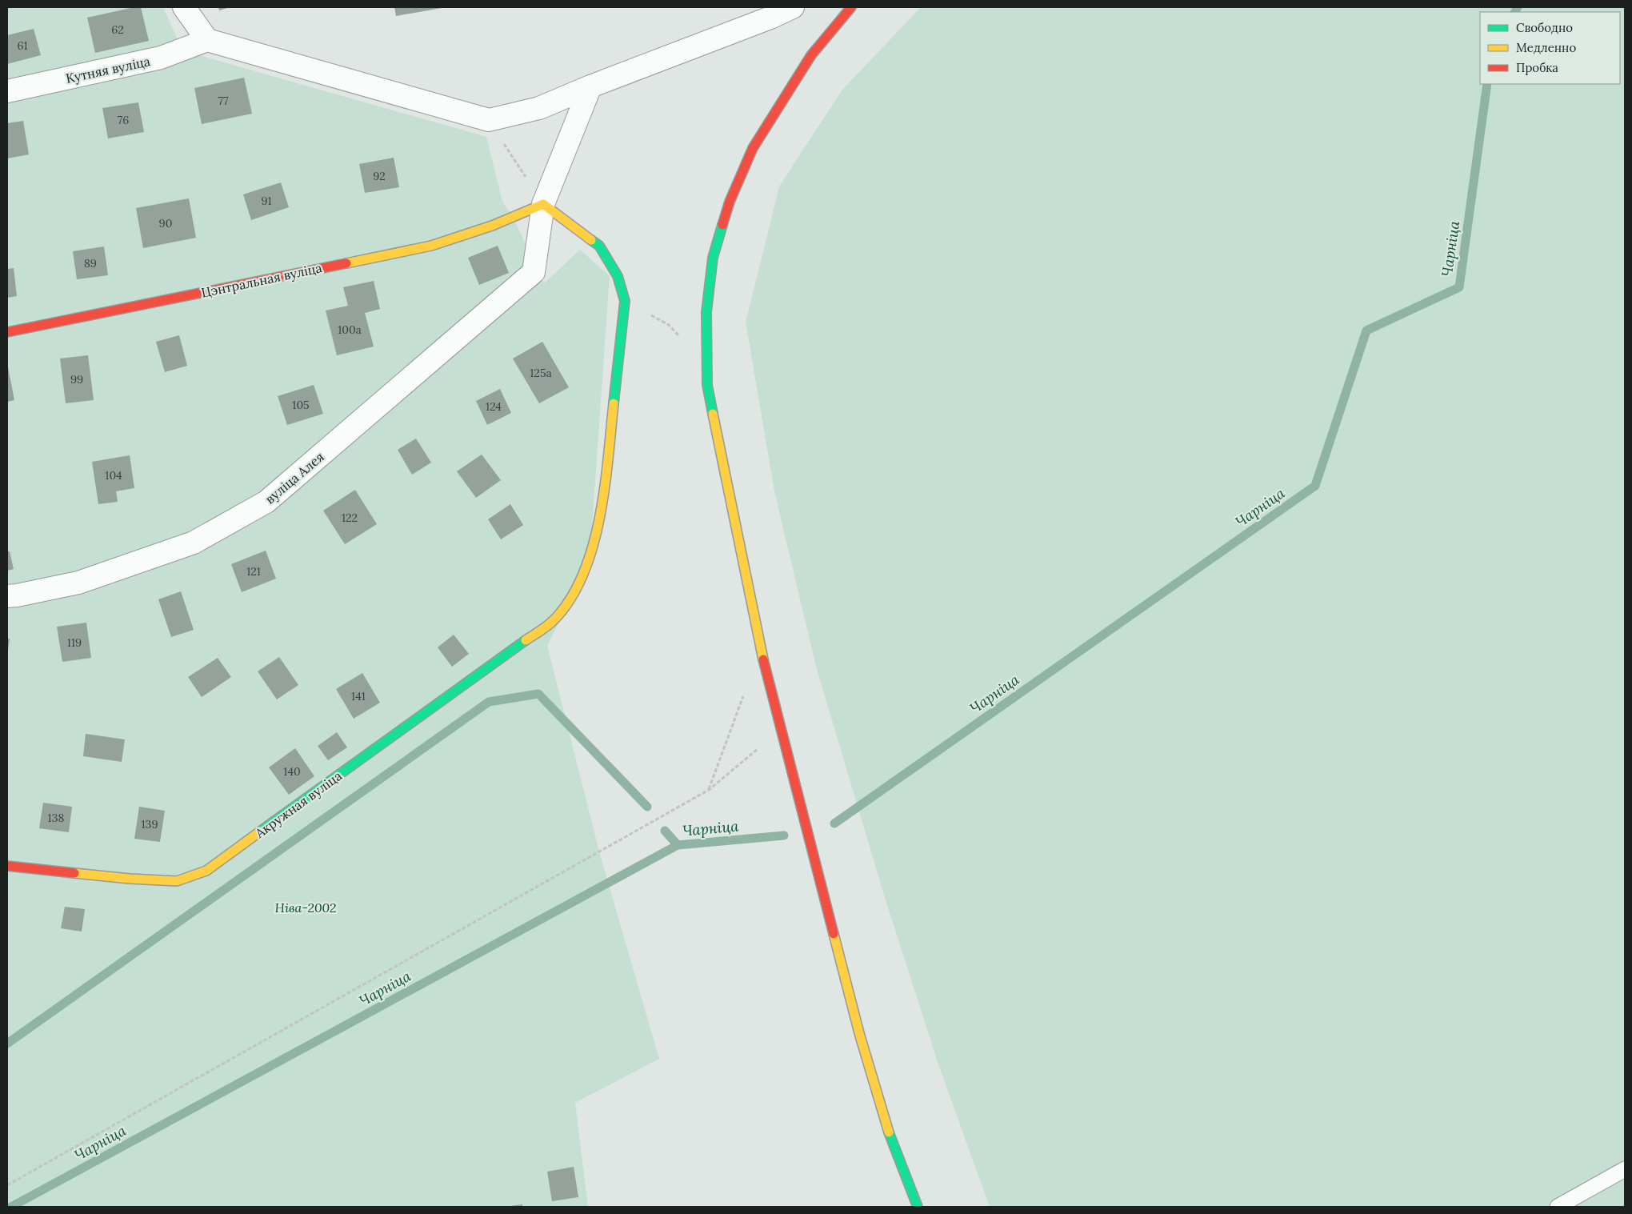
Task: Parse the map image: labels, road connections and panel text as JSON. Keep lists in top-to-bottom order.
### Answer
{
  "streets": {
    "street": [
      "Кутняя вуліца",
      "Цэнтральная вуліца",
      "вуліца Алея",
      "Акружная вуліца"
    ]
  },
  "crossings": [
    ["Цэнтральная вуліца", "вуліца Алея"]
  ],
  "water": ["Чарніца"],
  "parks": ["Ніва-2002"],
  "house_numbers": [
    "62",
    "61",
    "77",
    "76",
    "92",
    "91",
    "90",
    "89",
    "100а",
    "125а",
    "99",
    "105",
    "124",
    "104",
    "122",
    "121",
    "119",
    "141",
    "140",
    "138",
    "139"
  ],
  "legend": ["Свободно", "Медленно", "Пробка"]
}
